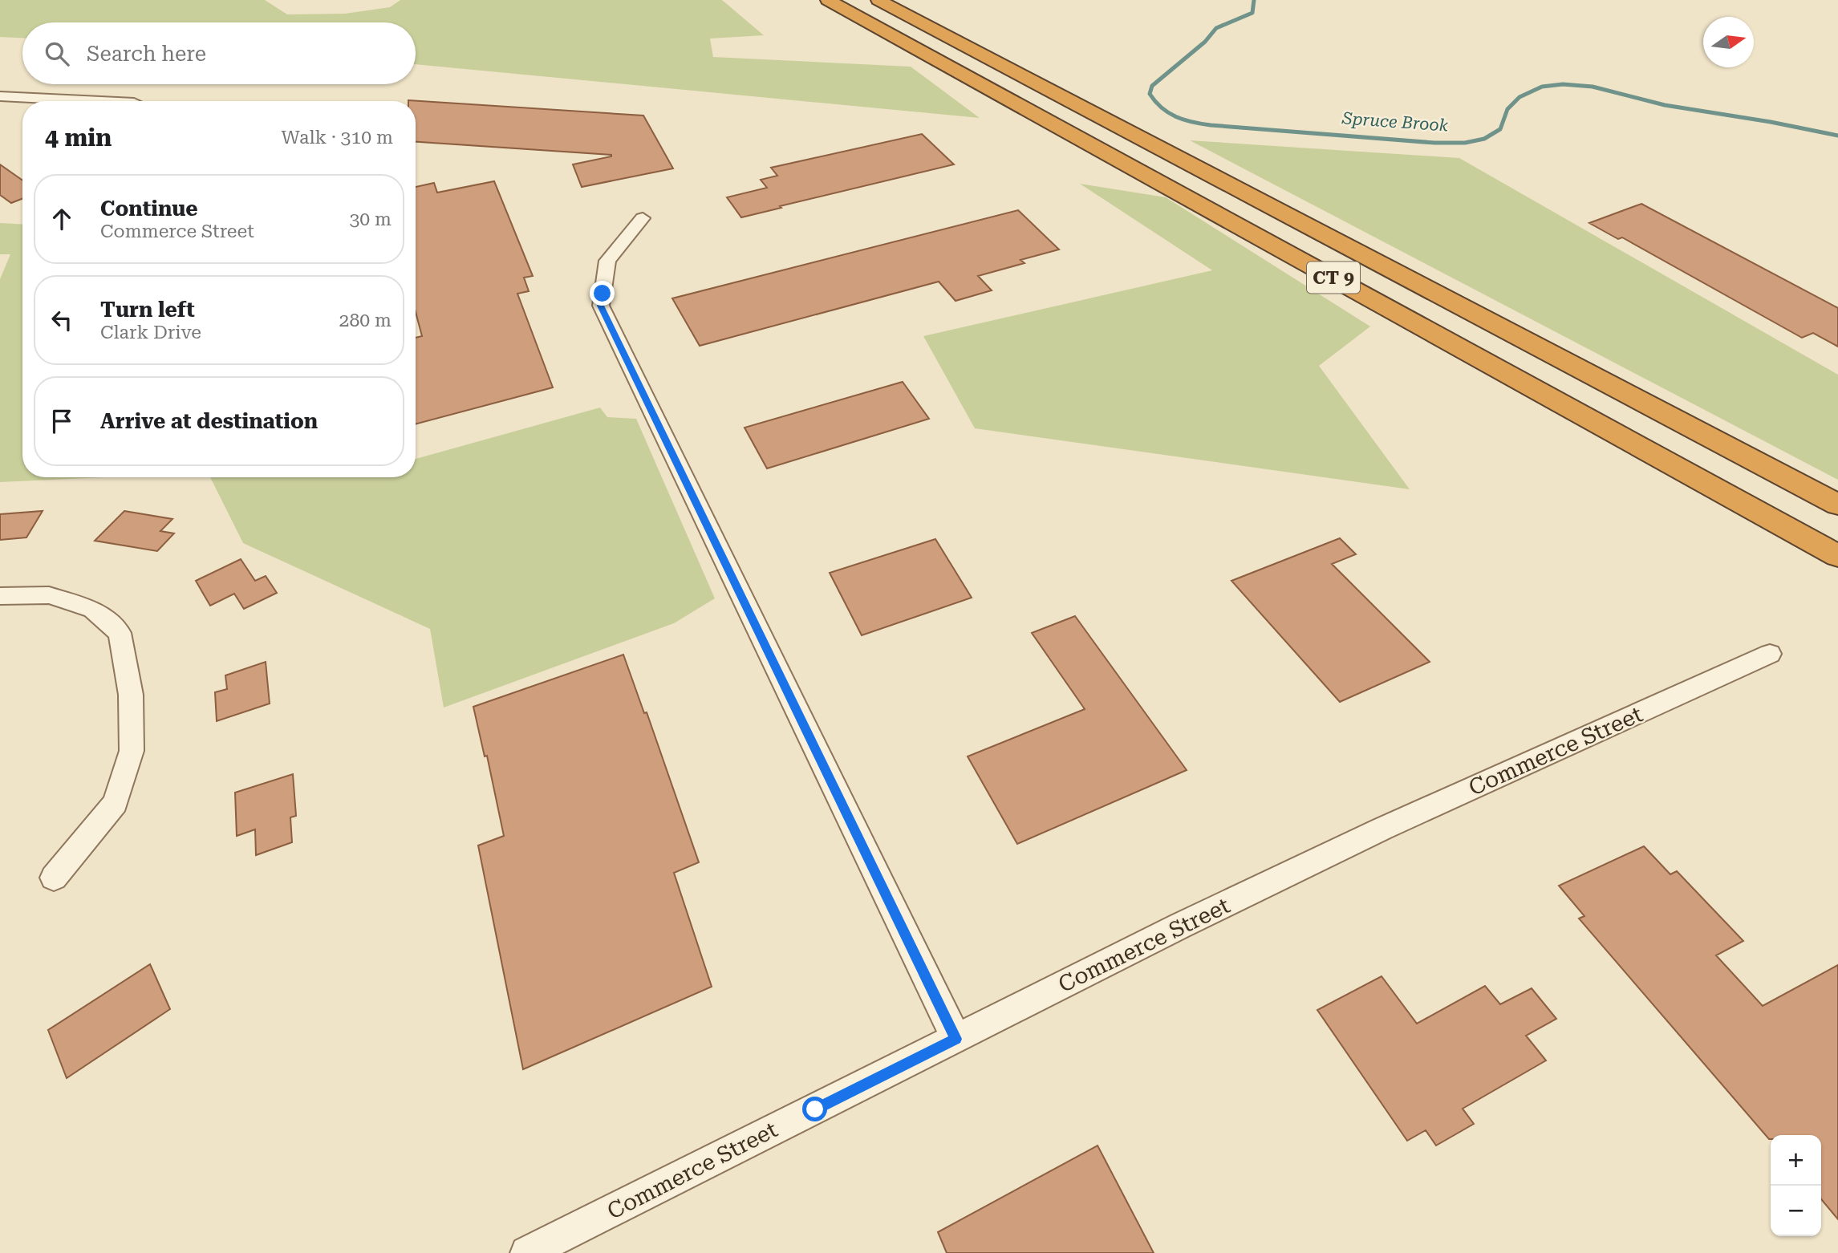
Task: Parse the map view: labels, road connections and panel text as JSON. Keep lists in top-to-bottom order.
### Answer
{
  "streets": {
    "highway": ["CT 9"],
    "street": ["Commerce Street"]
  },
  "water": ["Spruce Brook"],
  "north": "right",
  "page": {
    "search": "Search here",
    "heading": ["4 min", "Walk · 310 m"],
    "list": [
      ["Continue", "Commerce Street", "30 m"],
      ["Turn left", "Clark Drive", "280 m"],
      "Arrive at destination"
    ],
    "map_buttons": ["+", "−"]
  }
}
